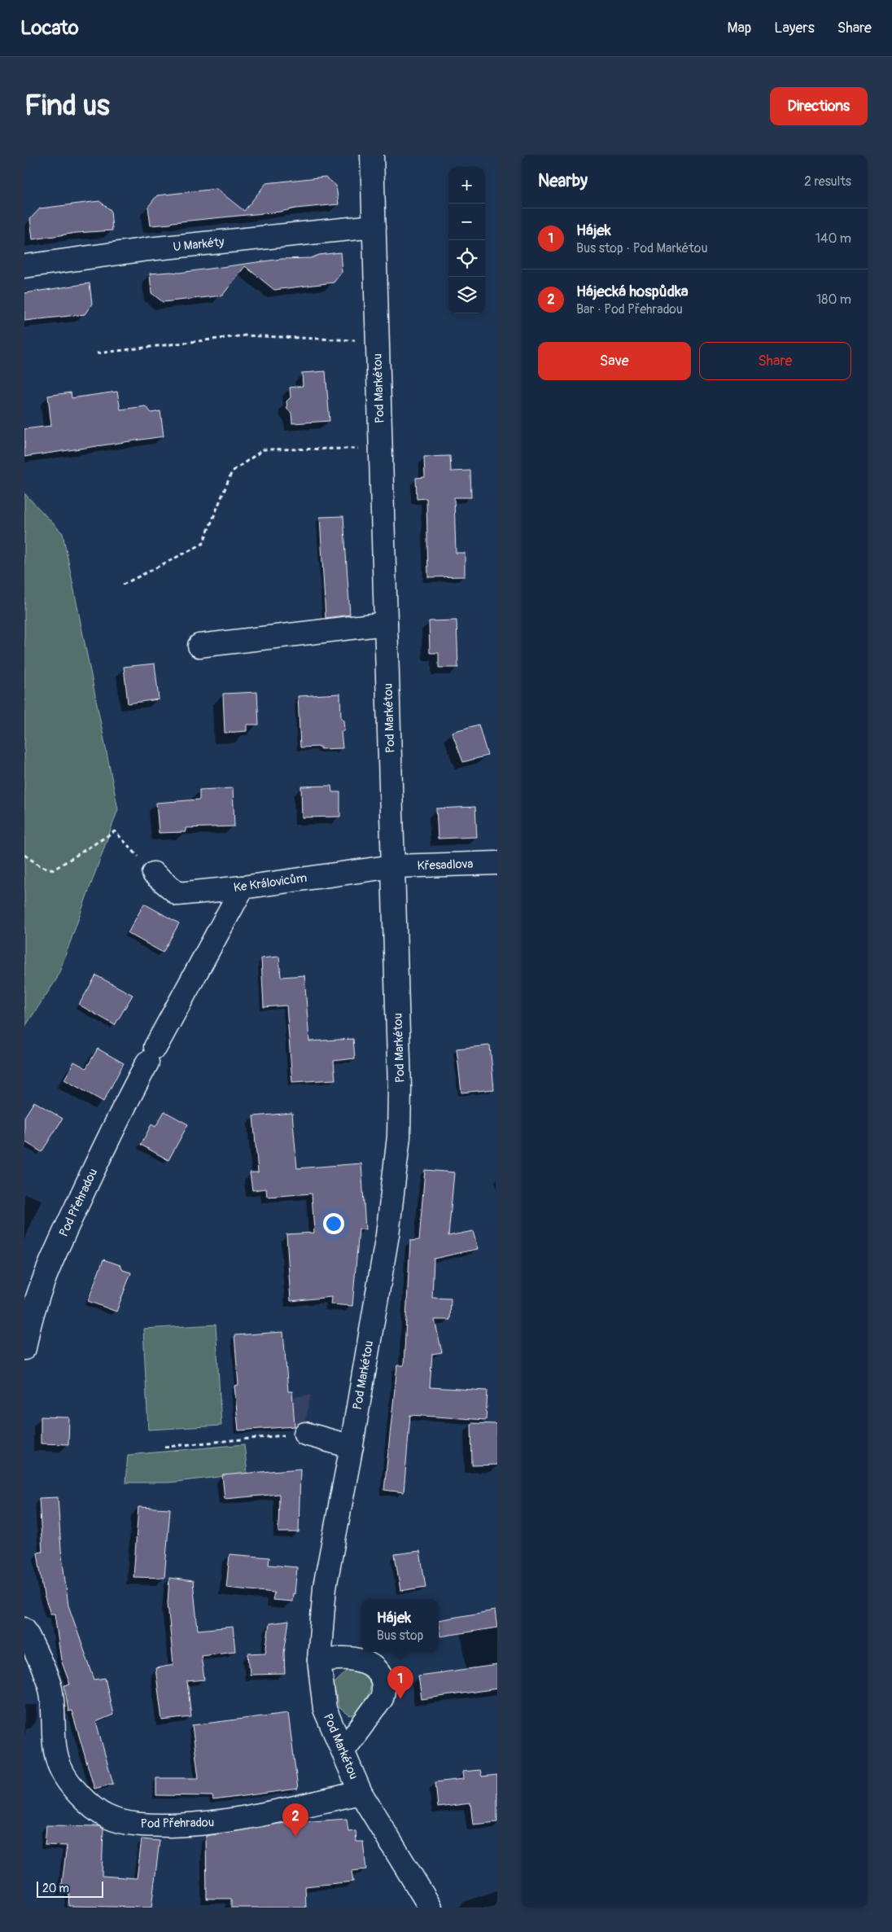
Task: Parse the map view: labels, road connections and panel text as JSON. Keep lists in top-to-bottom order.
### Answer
{
  "streets": {
    "street": [
      "U Markéty",
      "Pod Markétou",
      "Křesadlova",
      "Ke Královicům",
      "Pod Přehradou"
    ]
  },
  "crossings": [
    ["U Markéty", "Pod Markétou"],
    ["Pod Markétou", "Křesadlova"],
    ["Pod Markétou", "Ke Královicům"],
    ["Pod Markétou", "Pod Přehradou"],
    ["Křesadlova", "Ke Královicům"],
    ["Ke Královicům", "Pod Přehradou"]
  ],
  "scale_bar": "20 m",
  "page": {
    "header": "Locato",
    "nav": ["Map", "Layers", "Share"],
    "buttons": [
      "Directions",
      ["Save", "Share"]
    ],
    "title": "Find us",
    "heading": ["Nearby", "2 results"],
    "map_buttons": ["+", "−"],
    "list": [
      {
        "mark": "1",
        "name": "Hájek",
        "note": "Bus stop · Pod Markétou",
        "value": "140 m"
      },
      {
        "mark": "2",
        "name": "Hájecká hospůdka",
        "note": "Bar · Pod Přehradou",
        "value": "180 m"
      }
    ],
    "popup": ["Hájek", "Bus stop"],
    "pins": ["1", "2"],
    "scale": "20 m"
  }
}
